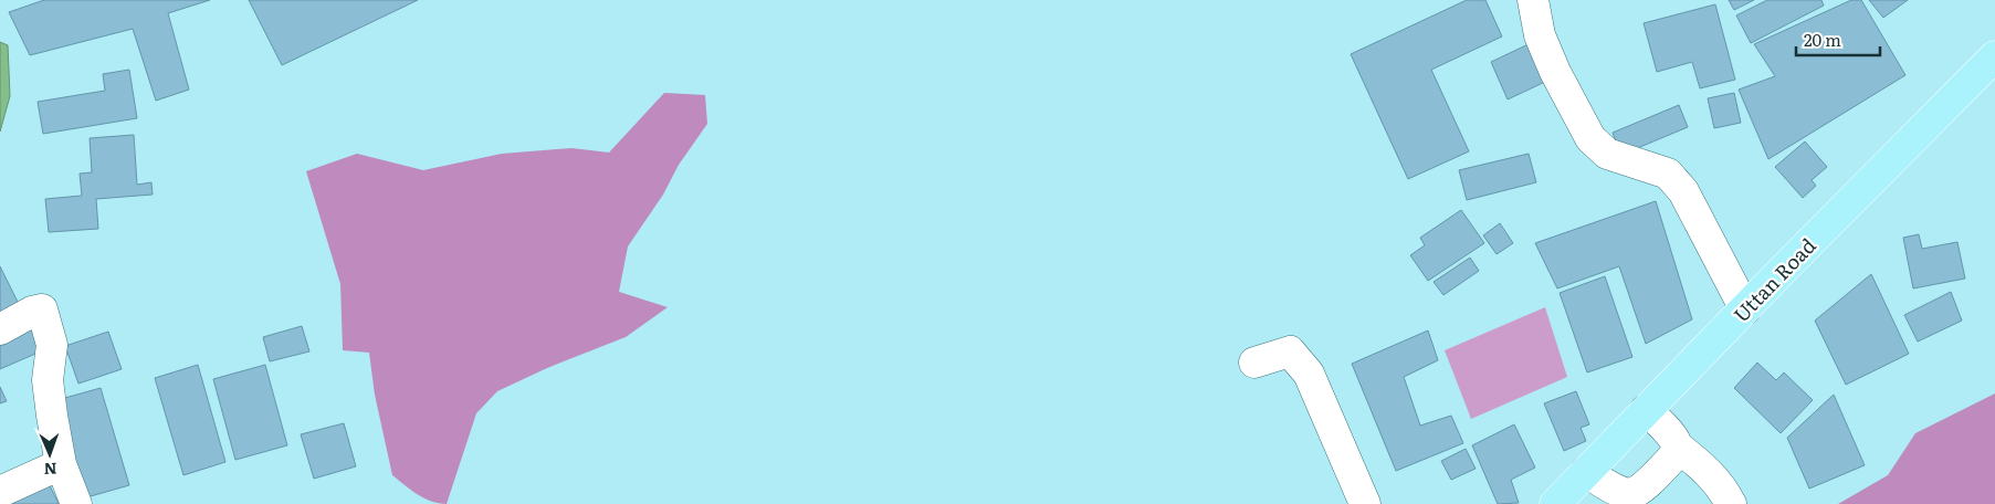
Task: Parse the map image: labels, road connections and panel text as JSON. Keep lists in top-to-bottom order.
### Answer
{
  "streets": {
    "main road": ["Uttan Road"]
  },
  "scale_bar": "20 m",
  "north": "bottom"
}
